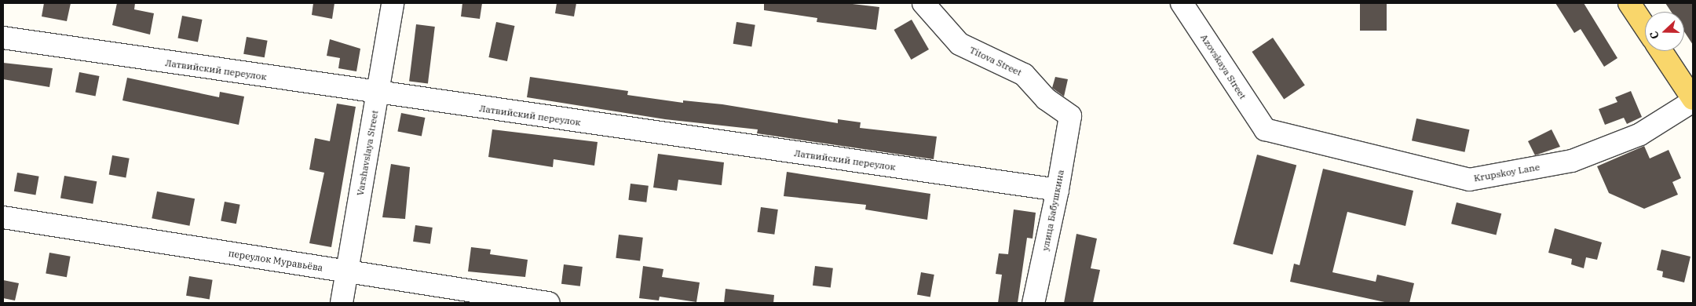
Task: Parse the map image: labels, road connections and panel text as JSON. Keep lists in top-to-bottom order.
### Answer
{
  "streets": {
    "street": [
      "Titova Street",
      "Azovskaya Street",
      "Латвийский переулок",
      "Varshavslaya Street",
      "Krupskoy Lane",
      "улица Бабушкина",
      "переулок Муравьёва"
    ]
  },
  "crossings": [
    ["Titova Street", "улица Бабушкина"],
    ["Azovskaya Street", "Krupskoy Lane"],
    ["Латвийский переулок", "Varshavslaya Street"],
    ["Латвийский переулок", "улица Бабушкина"],
    ["Varshavslaya Street", "переулок Муравьёва"]
  ],
  "north": "left"
}
